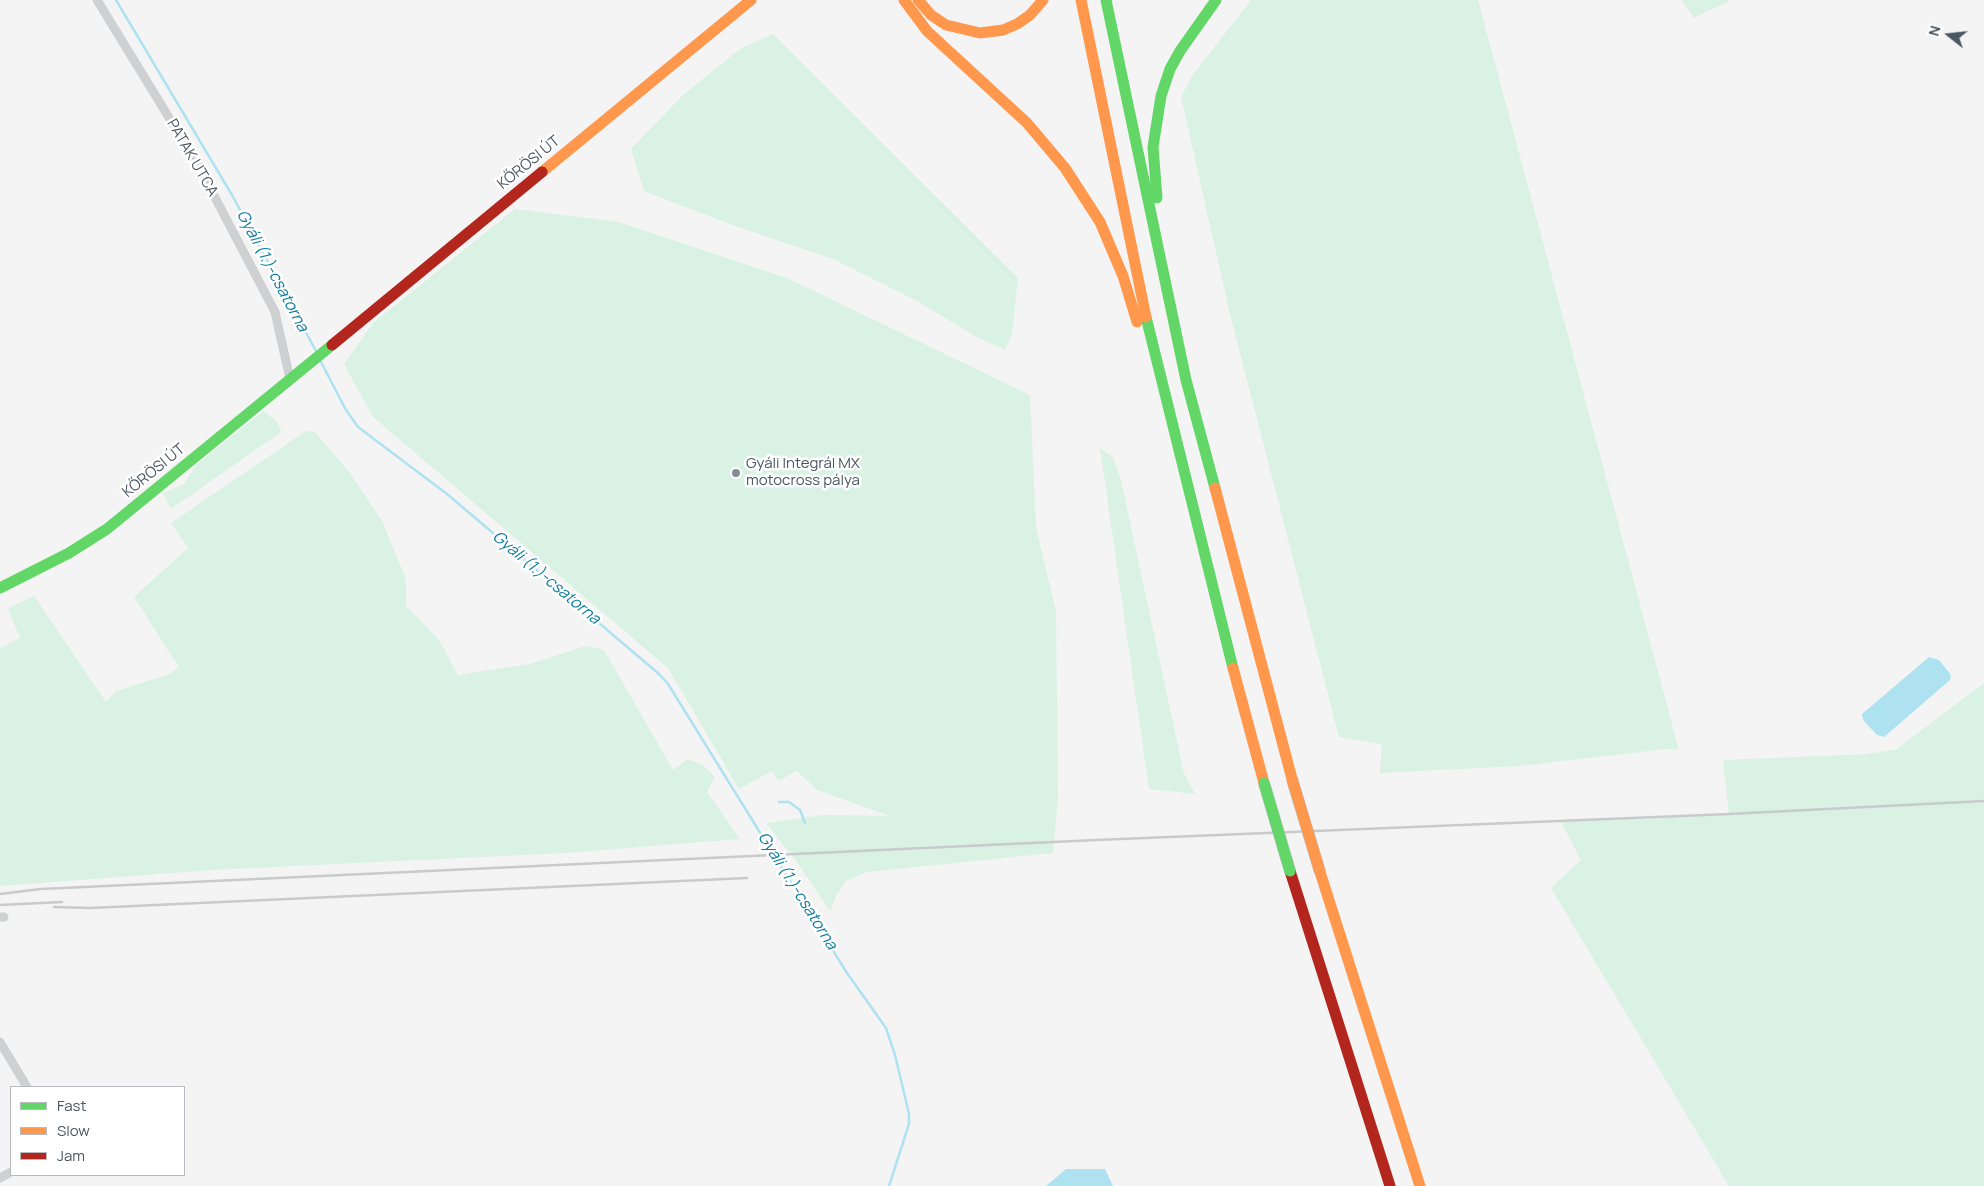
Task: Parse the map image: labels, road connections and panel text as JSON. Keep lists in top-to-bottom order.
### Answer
{
  "streets": {
    "main road": ["KŐRÖSI ÚT"],
    "street": ["PATAK UTCA"]
  },
  "crossings": [
    ["PATAK UTCA", "KŐRÖSI ÚT"]
  ],
  "water": ["Gyáli (1.)-csatorna"],
  "places": ["Gyáli Integrál MX motocross pálya"],
  "legend": ["Fast", "Slow", "Jam"],
  "north": "left"
}
